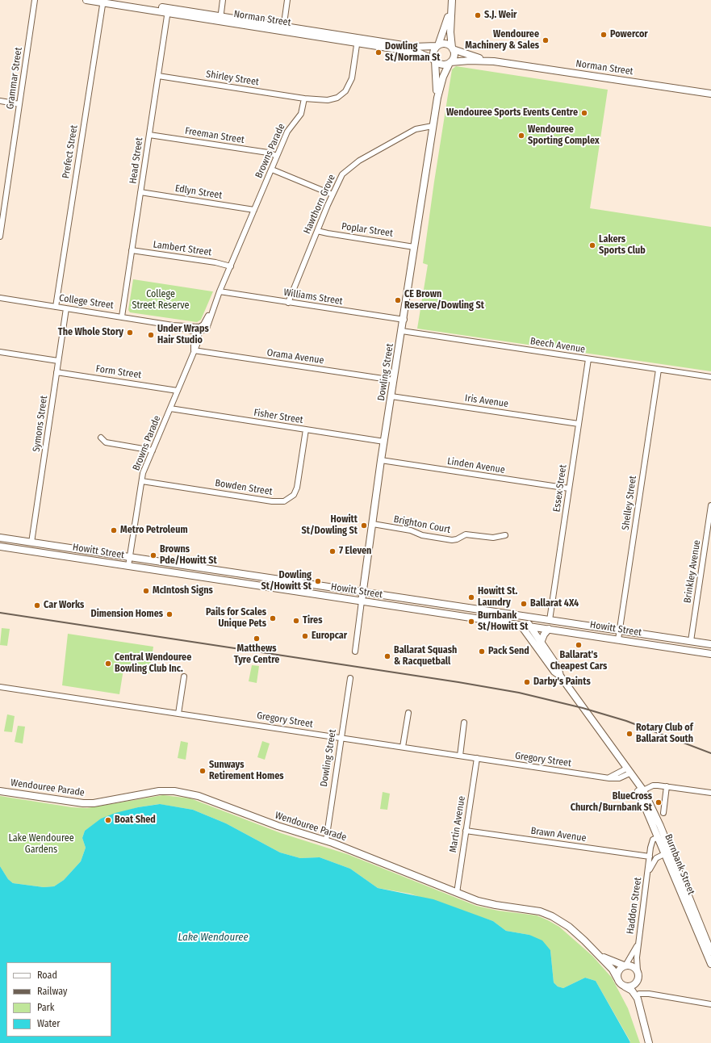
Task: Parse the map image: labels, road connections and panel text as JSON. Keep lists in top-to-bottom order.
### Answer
{
  "streets": {
    "main road": [
      "Norman Street",
      "Dowling Street",
      "Howitt Street",
      "Wendouree Parade",
      "Burnbank Street"
    ],
    "street": [
      "Grammar Street",
      "Shirley Street",
      "Freeman Street",
      "Browns Parade",
      "Prefect Street",
      "Head Street",
      "Edlyn Street",
      "Hawthorn Grove",
      "Poplar Street",
      "Lambert Street",
      "Williams Street",
      "College Street",
      "Beech Avenue",
      "Orama Avenue",
      "Form Street",
      "Iris Avenue",
      "Fisher Street",
      "Symons Street",
      "Linden Avenue",
      "Bowden Street",
      "Essex Street",
      "Shelley Street",
      "Brighton Court",
      "Brinkley Avenue",
      "Gregory Street",
      "Martin Avenue",
      "Brawn Avenue",
      "Haddon Street"
    ]
  },
  "crossings": [
    ["Norman Street", "Prefect Street"],
    ["Norman Street", "Head Street"],
    ["Norman Street", "Dowling Street"],
    ["Shirley Street", "Browns Parade"],
    ["Shirley Street", "Head Street"],
    ["Freeman Street", "Browns Parade"],
    ["Freeman Street", "Head Street"],
    ["Browns Parade", "Edlyn Street"],
    ["Browns Parade", "Lambert Street"],
    ["Browns Parade", "Williams Street"],
    ["Browns Parade", "College Street"],
    ["Browns Parade", "Orama Avenue"],
    ["Browns Parade", "Form Street"],
    ["Browns Parade", "Fisher Street"],
    ["Browns Parade", "Bowden Street"],
    ["Browns Parade", "Howitt Street"],
    ["Prefect Street", "College Street"],
    ["Head Street", "Edlyn Street"],
    ["Head Street", "Lambert Street"],
    ["Head Street", "College Street"],
    ["Hawthorn Grove", "Poplar Street"],
    ["Hawthorn Grove", "Williams Street"],
    ["Hawthorn Grove", "Dowling Street"],
    ["Poplar Street", "Dowling Street"],
    ["Williams Street", "Dowling Street"],
    ["College Street", "Symons Street"],
    ["Beech Avenue", "Dowling Street"],
    ["Beech Avenue", "Essex Street"],
    ["Beech Avenue", "Shelley Street"],
    ["Orama Avenue", "Dowling Street"],
    ["Form Street", "Symons Street"],
    ["Dowling Street", "Iris Avenue"],
    ["Dowling Street", "Fisher Street"],
    ["Dowling Street", "Linden Avenue"],
    ["Dowling Street", "Brighton Court"],
    ["Dowling Street", "Howitt Street"],
    ["Dowling Street", "Gregory Street"],
    ["Dowling Street", "Wendouree Parade"],
    ["Iris Avenue", "Essex Street"],
    ["Fisher Street", "Bowden Street"],
    ["Symons Street", "Howitt Street"],
    ["Linden Avenue", "Essex Street"],
    ["Essex Street", "Howitt Street"],
    ["Shelley Street", "Howitt Street"],
    ["Howitt Street", "Brinkley Avenue"],
    ["Howitt Street", "Burnbank Street"],
    ["Gregory Street", "Martin Avenue"],
    ["Gregory Street", "Burnbank Street"],
    ["Wendouree Parade", "Martin Avenue"],
    ["Wendouree Parade", "Haddon Street"],
    ["Martin Avenue", "Brawn Avenue"],
    ["Brawn Avenue", "Haddon Street"],
    ["Burnbank Street", "Haddon Street"]
  ],
  "water": ["Lake Wendouree"],
  "parks": ["College Street Reserve", "Lake Wendouree Gardens"],
  "places": [
    "S.J. Weir",
    "Powercor",
    "Wendouree Machinery & Sales",
    "Dowling St/Norman St",
    "Wendouree Sports Events Centre",
    "Wendouree Sporting Complex",
    "Lakers Sports Club",
    "CE Brown Reserve/Dowling St",
    "The Whole Story",
    "Under Wraps Hair Studio",
    "Howitt St/Dowling St",
    "Metro Petroleum",
    "7 Eleven",
    "Browns Pde/Howitt St",
    "Dowling St/Howitt St",
    "McIntosh Signs",
    "Howitt St. Laundry",
    "Ballarat 4X4",
    "Car Works",
    "Dimension Homes",
    "Pails for Scales Unique Pets",
    "Tires",
    "Burnbank St/Howitt St",
    "Europcar",
    "Matthews Tyre Centre",
    "Ballarat's Cheapest Cars",
    "Pack Send",
    "Ballarat Squash & Racquetball",
    "Central Wendouree Bowling Club Inc.",
    "Darby's Paints",
    "Rotary Club of Ballarat South",
    "Sunways Retirement Homes",
    "BlueCross Church/Burnbank St",
    "Boat Shed"
  ],
  "legend": [
    "Road",
    "Railway",
    "Park",
    "Water"
  ]
}
